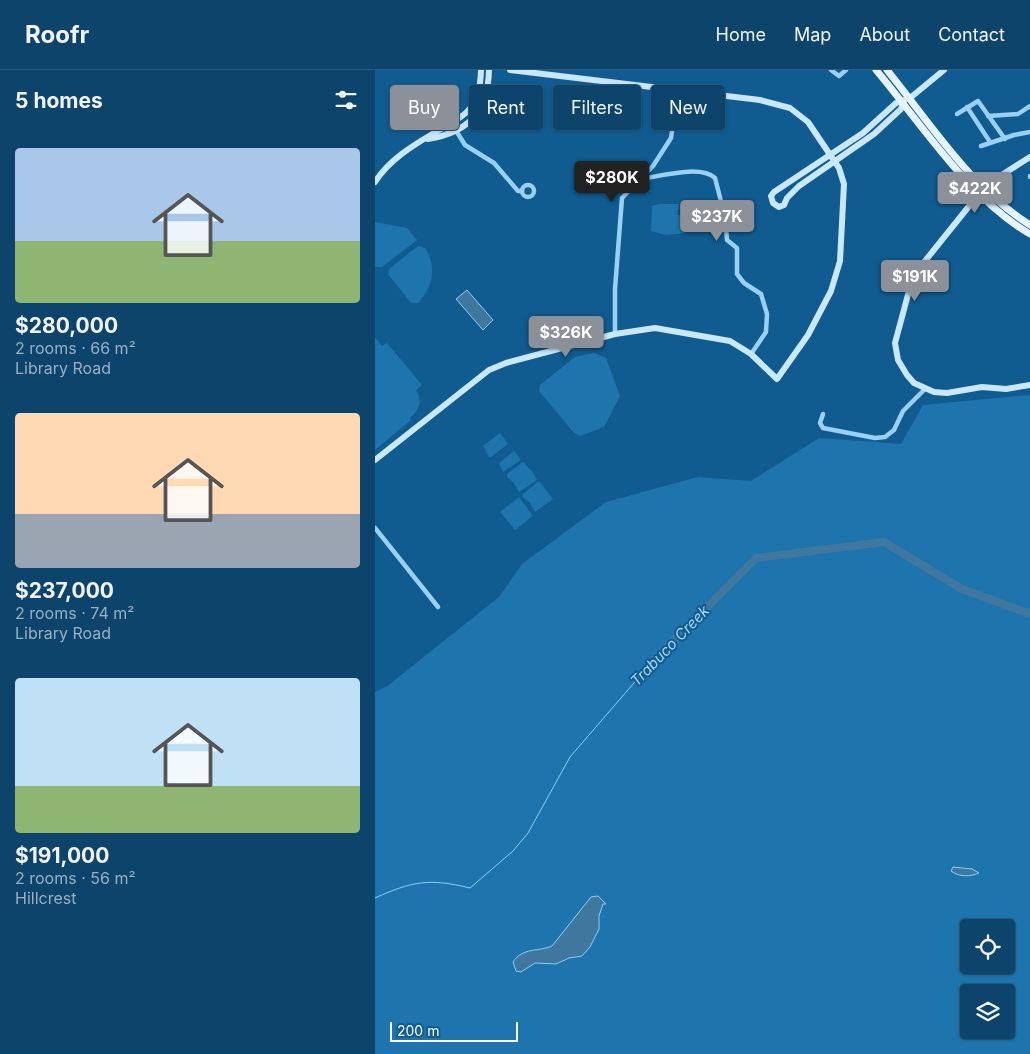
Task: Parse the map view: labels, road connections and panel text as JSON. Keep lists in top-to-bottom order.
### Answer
{
  "water": ["Trabuco Creek"],
  "scale_bar": "200 m",
  "page": {
    "header": "Roofr",
    "nav": [
      "Home",
      "Map",
      "About",
      "Contact"
    ],
    "heading": "5 homes",
    "chip": [
      "Buy",
      "Rent",
      "Filters",
      "New"
    ],
    "list": [
      {
        "name": "$280,000",
        "note": "2 rooms · 66 m² · Library Road"
      },
      {
        "name": "$237,000",
        "note": "2 rooms · 74 m² · Library Road"
      },
      {
        "name": "$191,000",
        "note": "2 rooms · 56 m² · Hillcrest"
      }
    ],
    "price": [
      "$280K",
      "$422K",
      "$237K",
      "$191K",
      "$326K"
    ],
    "scale": "200 m"
  }
}
